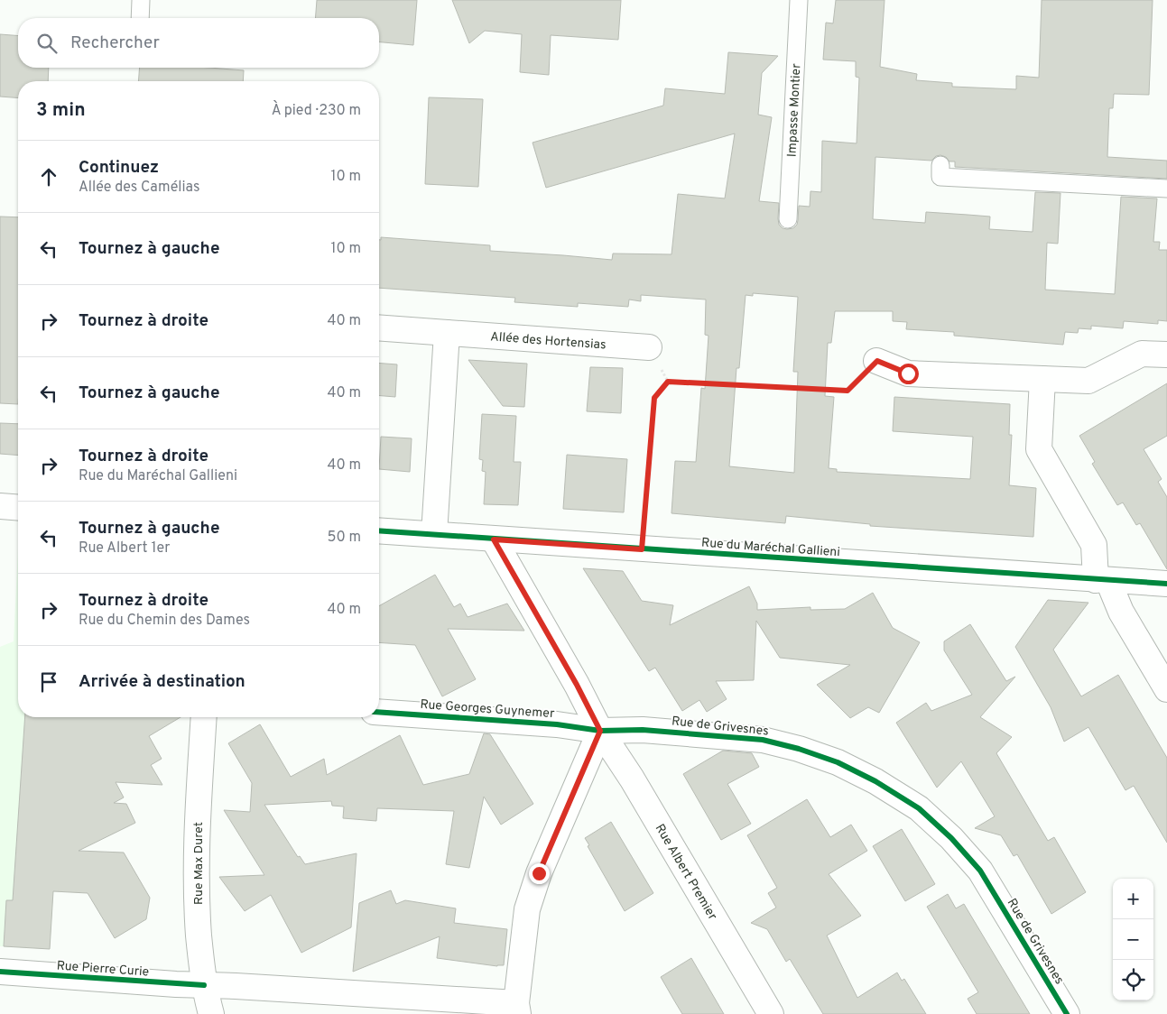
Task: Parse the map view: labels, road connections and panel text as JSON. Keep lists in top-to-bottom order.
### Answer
{
  "streets": {
    "street": [
      "Allée des Hortensias",
      "Rue du Maréchal Gallieni",
      "Rue Georges Guynemer",
      "Rue de Grivesnes",
      "Rue Max Duret",
      "Rue Albert Premier",
      "Rue Pierre Curie"
    ],
    "lane": ["Impasse Montier"]
  },
  "crossings": [
    ["Rue du Maréchal Gallieni", "Rue Albert Premier"],
    ["Rue Georges Guynemer", "Rue de Grivesnes"],
    ["Rue Georges Guynemer", "Rue Albert Premier"],
    ["Rue de Grivesnes", "Rue Albert Premier"],
    ["Rue Max Duret", "Rue Pierre Curie"]
  ],
  "page": {
    "search": "Rechercher",
    "heading": ["3 min", "À pied · 230 m"],
    "list": [
      ["Continuez", "Allée des Camélias", "10 m"],
      ["Tournez à gauche", "10 m"],
      ["Tournez à droite", "40 m"],
      ["Tournez à gauche", "40 m"],
      ["Tournez à droite", "Rue du Maréchal Gallieni", "40 m"],
      ["Tournez à gauche", "Rue Albert 1er", "50 m"],
      ["Tournez à droite", "Rue du Chemin des Dames", "40 m"],
      "Arrivée à destination"
    ],
    "map_buttons": ["+", "−"]
  }
}
